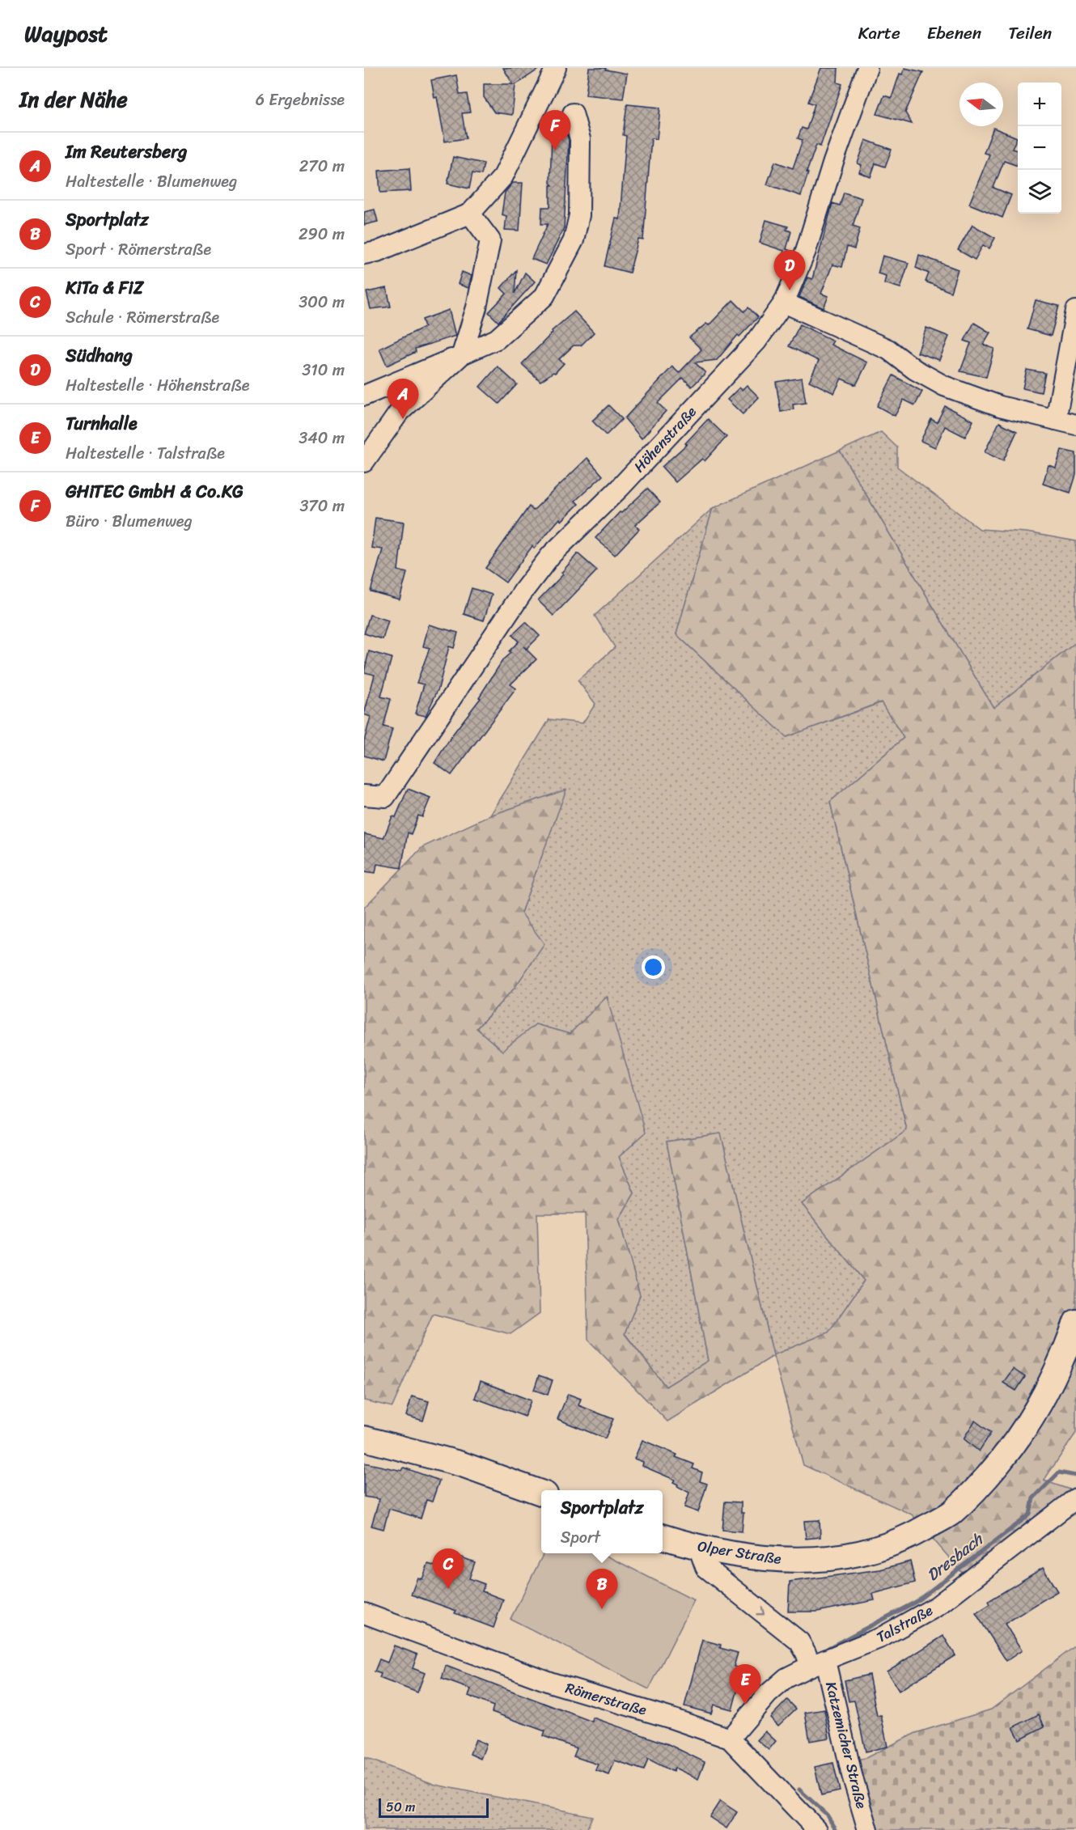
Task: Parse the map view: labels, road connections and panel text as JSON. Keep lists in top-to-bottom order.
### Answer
{
  "streets": {
    "main road": ["Olper Straße"],
    "street": [
      "Höhenstraße",
      "Talstraße",
      "Römerstraße",
      "Katzemicher Straße"
    ]
  },
  "crossings": [
    ["Olper Straße", "Katzemicher Straße"],
    ["Talstraße", "Römerstraße"],
    ["Talstraße", "Katzemicher Straße"]
  ],
  "one_way": ["Katzemicher Straße"],
  "water": ["Dresbach"],
  "scale_bar": "50 m",
  "north": "left",
  "page": {
    "header": "Waypost",
    "nav": ["Karte", "Ebenen", "Teilen"],
    "heading": ["In der Nähe", "6 Ergebnisse"],
    "map_buttons": ["+", "−"],
    "pins": [
      "F",
      "D",
      "A",
      "C",
      "B",
      "E"
    ],
    "list": [
      {
        "mark": "A",
        "name": "Im Reutersberg",
        "note": "Haltestelle · Blumenweg",
        "value": "270 m"
      },
      {
        "mark": "B",
        "name": "Sportplatz",
        "note": "Sport · Römerstraße",
        "value": "290 m"
      },
      {
        "mark": "C",
        "name": "KiTa & FiZ",
        "note": "Schule · Römerstraße",
        "value": "300 m"
      },
      {
        "mark": "D",
        "name": "Südhang",
        "note": "Haltestelle · Höhenstraße",
        "value": "310 m"
      },
      {
        "mark": "E",
        "name": "Turnhalle",
        "note": "Haltestelle · Talstraße",
        "value": "340 m"
      },
      {
        "mark": "F",
        "name": "GHiTEC GmbH & Co.KG",
        "note": "Büro · Blumenweg",
        "value": "370 m"
      }
    ],
    "popup": ["Sportplatz", "Sport"],
    "scale": "50 m"
  }
}
